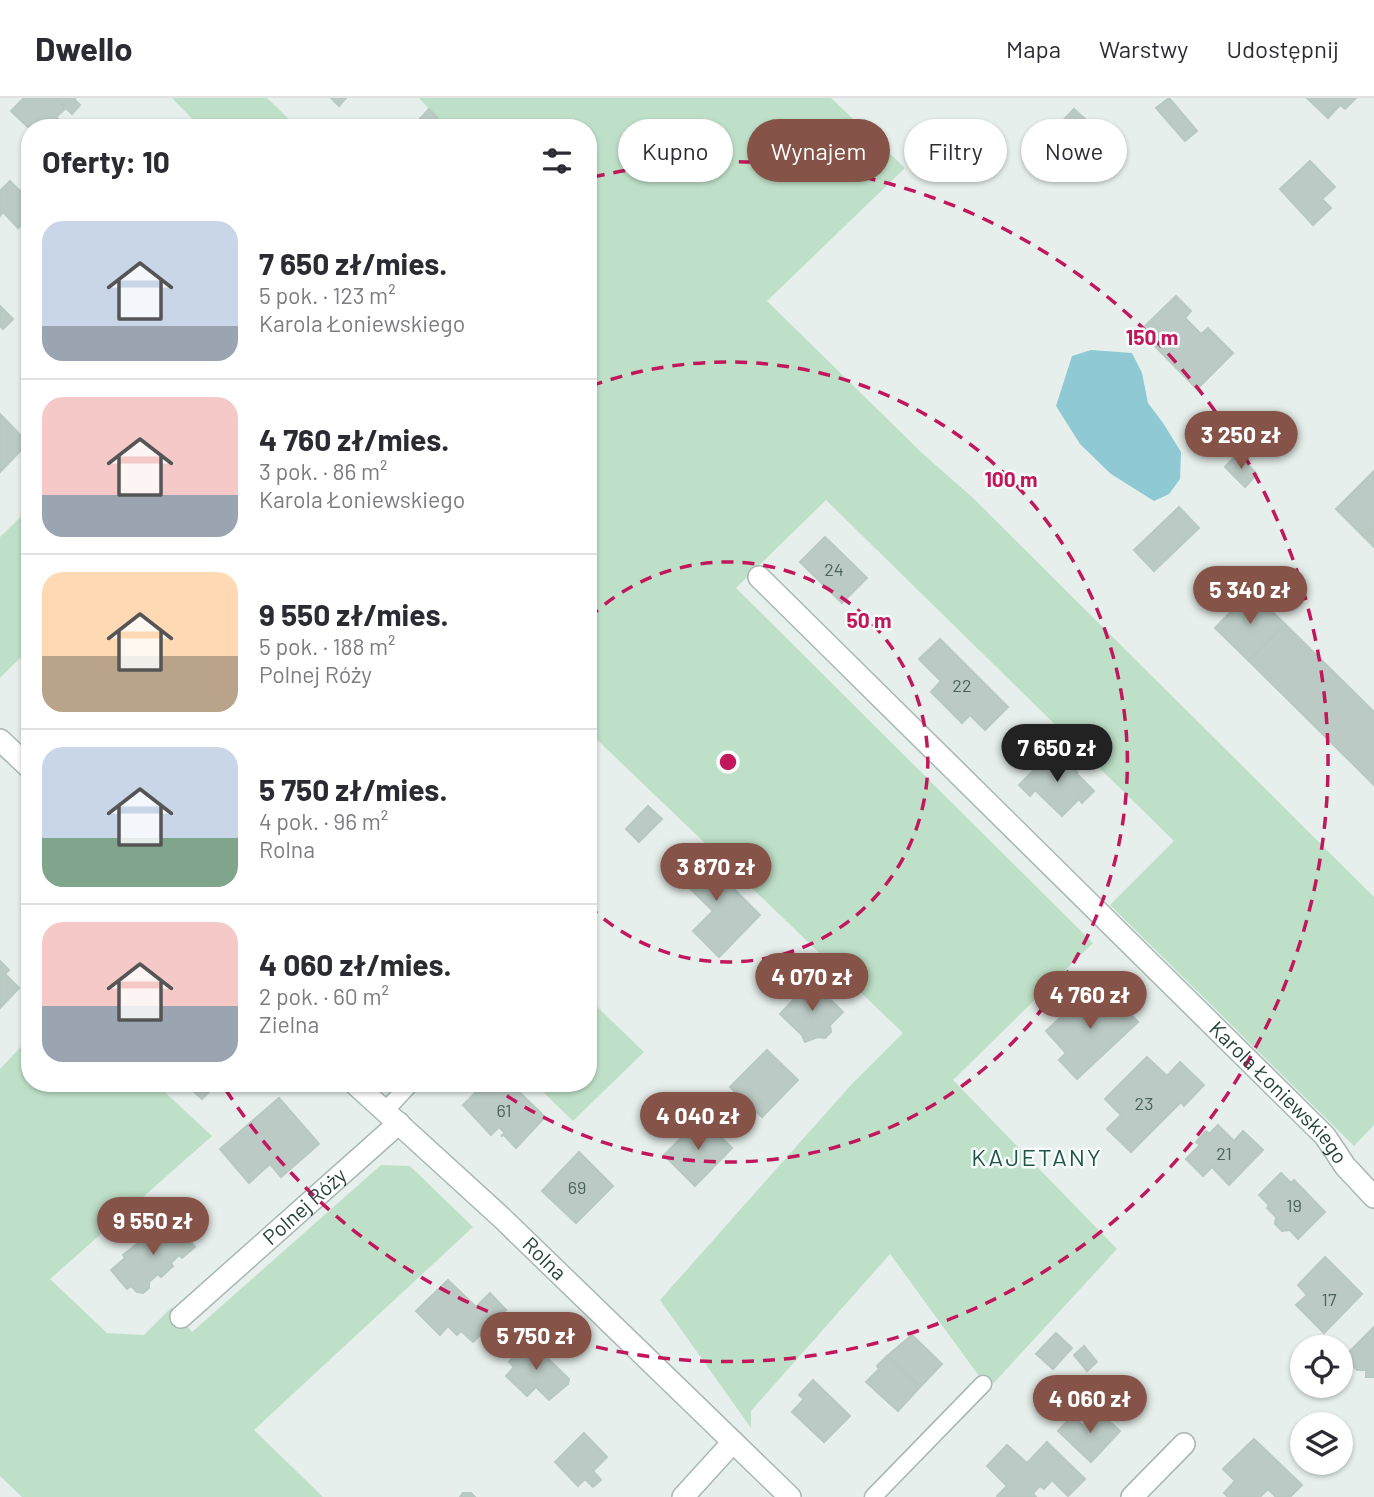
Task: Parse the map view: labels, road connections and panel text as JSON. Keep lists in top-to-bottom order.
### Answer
{
  "streets": {
    "street": ["Karola Łoniewskiego", "Polnej Róży", "Rolna"]
  },
  "crossings": [
    ["Polnej Róży", "Rolna"]
  ],
  "districts": ["KAJETANY"],
  "house_numbers": [
    "24",
    "22",
    "23",
    "61",
    "21",
    "69",
    "19",
    "17"
  ],
  "page": {
    "header": "Dwello",
    "nav": ["Mapa", "Warstwy", "Udostępnij"],
    "chip": [
      "Kupno",
      "Wynajem",
      "Filtry",
      "Nowe"
    ],
    "heading": "Oferty: 10",
    "list": [
      {
        "name": "7 650 zł/mies.",
        "note": "5 pok. · 123 m² · Karola Łoniewskiego"
      },
      {
        "name": "4 760 zł/mies.",
        "note": "3 pok. · 86 m² · Karola Łoniewskiego"
      },
      {
        "name": "9 550 zł/mies.",
        "note": "5 pok. · 188 m² · Polnej Róży"
      },
      {
        "name": "5 750 zł/mies.",
        "note": "4 pok. · 96 m² · Rolna"
      },
      {
        "name": "4 060 zł/mies.",
        "note": "2 pok. · 60 m² · Zielna"
      }
    ],
    "price": [
      "3 250 zł",
      "5 340 zł",
      "7 650 zł",
      "3 870 zł",
      "4 070 zł",
      "4 760 zł",
      "4 040 zł",
      "9 550 zł",
      "5 750 zł",
      "4 060 zł"
    ]
  },
  "rings": ["150 m", "100 m", "50 m"]
}
